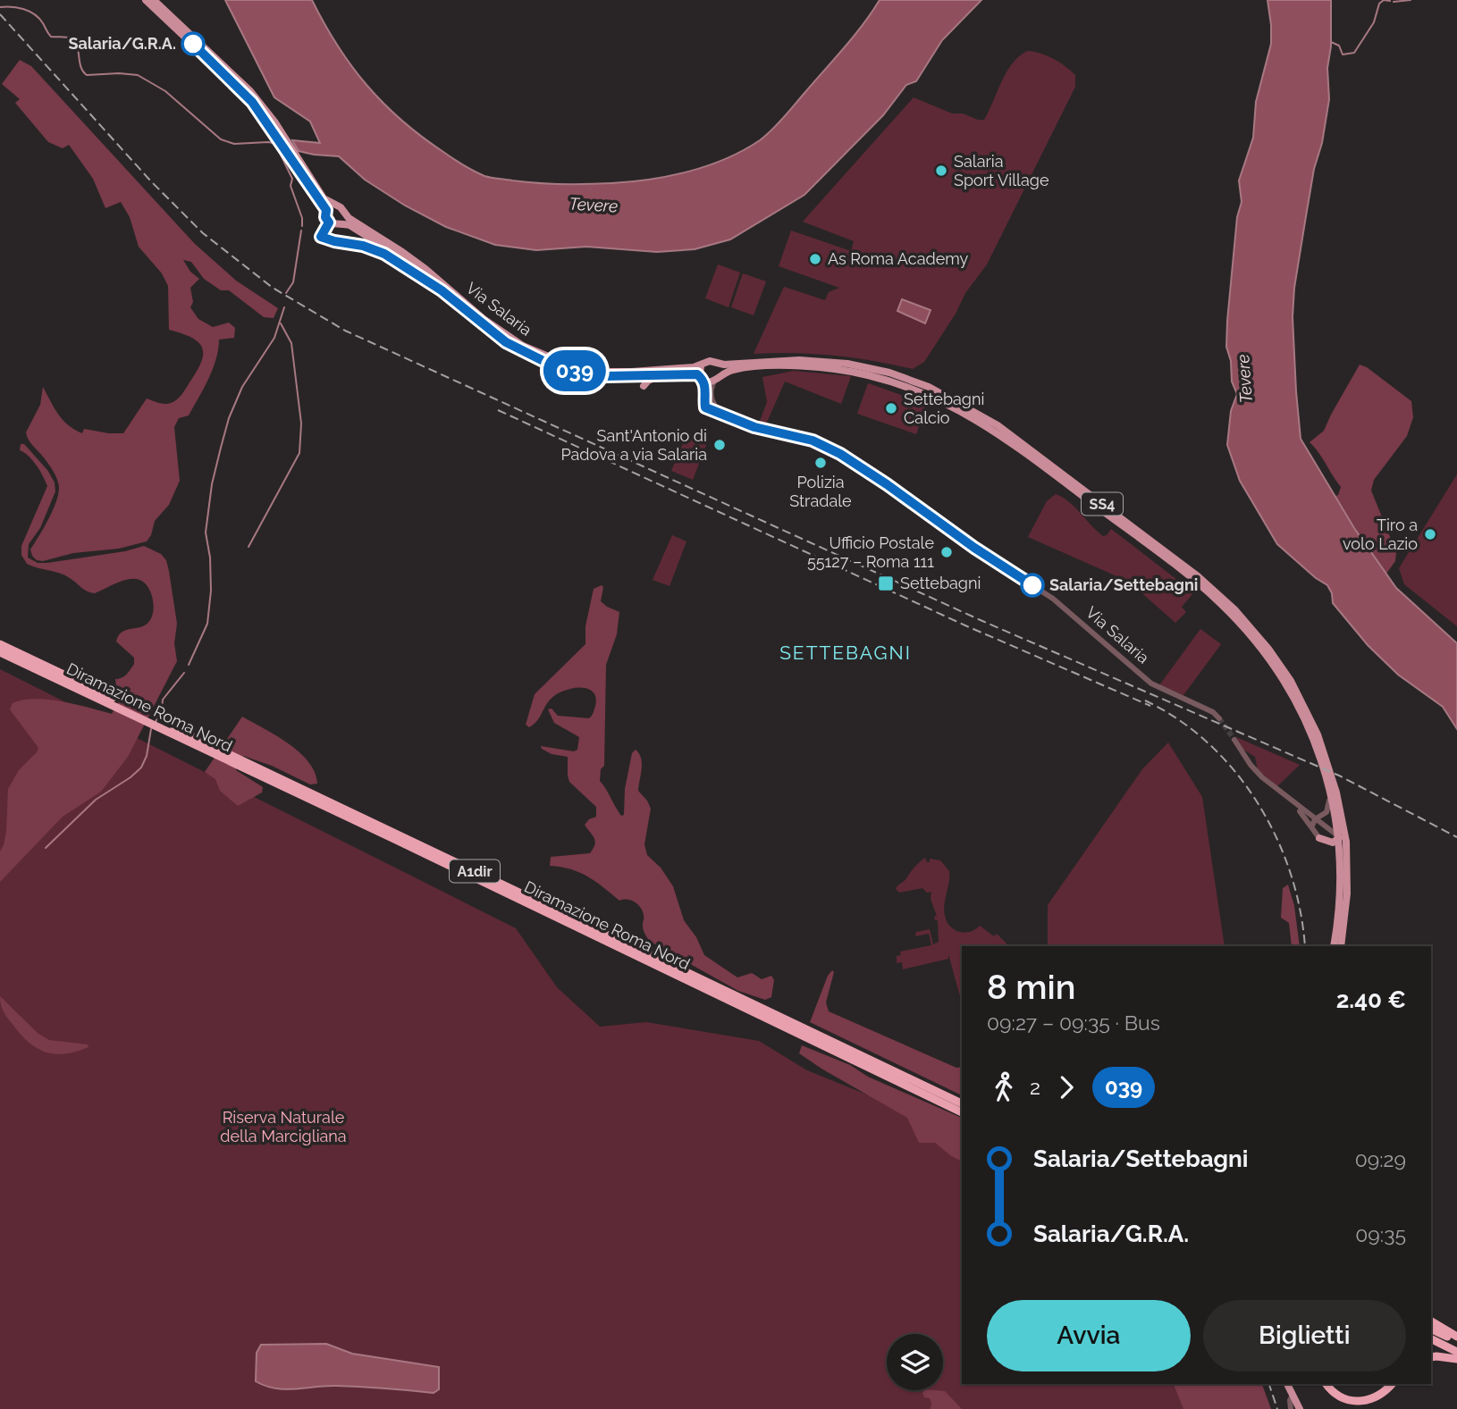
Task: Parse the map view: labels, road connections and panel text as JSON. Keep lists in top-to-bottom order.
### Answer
{
  "streets": {
    "highway": ["Diramazione Roma Nord", "A1dir"],
    "main road": ["Via Salaria", "SS4"]
  },
  "crossings": [
    ["Via Salaria", "SS4"]
  ],
  "districts": ["SETTEBAGNI"],
  "water": ["Tevere"],
  "parks": ["Riserva Naturale della Marcigliana"],
  "places": {
    "other": [
      "Salaria/G.R.A.",
      "Salaria Sport Village",
      "As Roma Academy",
      "Settebagni Calcio",
      "Sant'Antonio di Padova a via Salaria",
      "Polizia Stradale",
      "Tiro a volo Lazio",
      "Ufficio Postale 55127 – Roma 111",
      "Salaria/Settebagni"
    ],
    "transit": ["Settebagni"]
  },
  "lines": ["bus line 039"],
  "page": {
    "on_map": "039",
    "heading": ["8 min", "09:27 – 09:35 · Bus", "2.40 €"],
    "legs": ["2", "039"],
    "list": [
      {
        "name": "Salaria/Settebagni",
        "value": "09:29"
      },
      {
        "name": "Salaria/G.R.A.",
        "value": "09:35"
      }
    ],
    "buttons": ["Avvia", "Biglietti"]
  }
}
